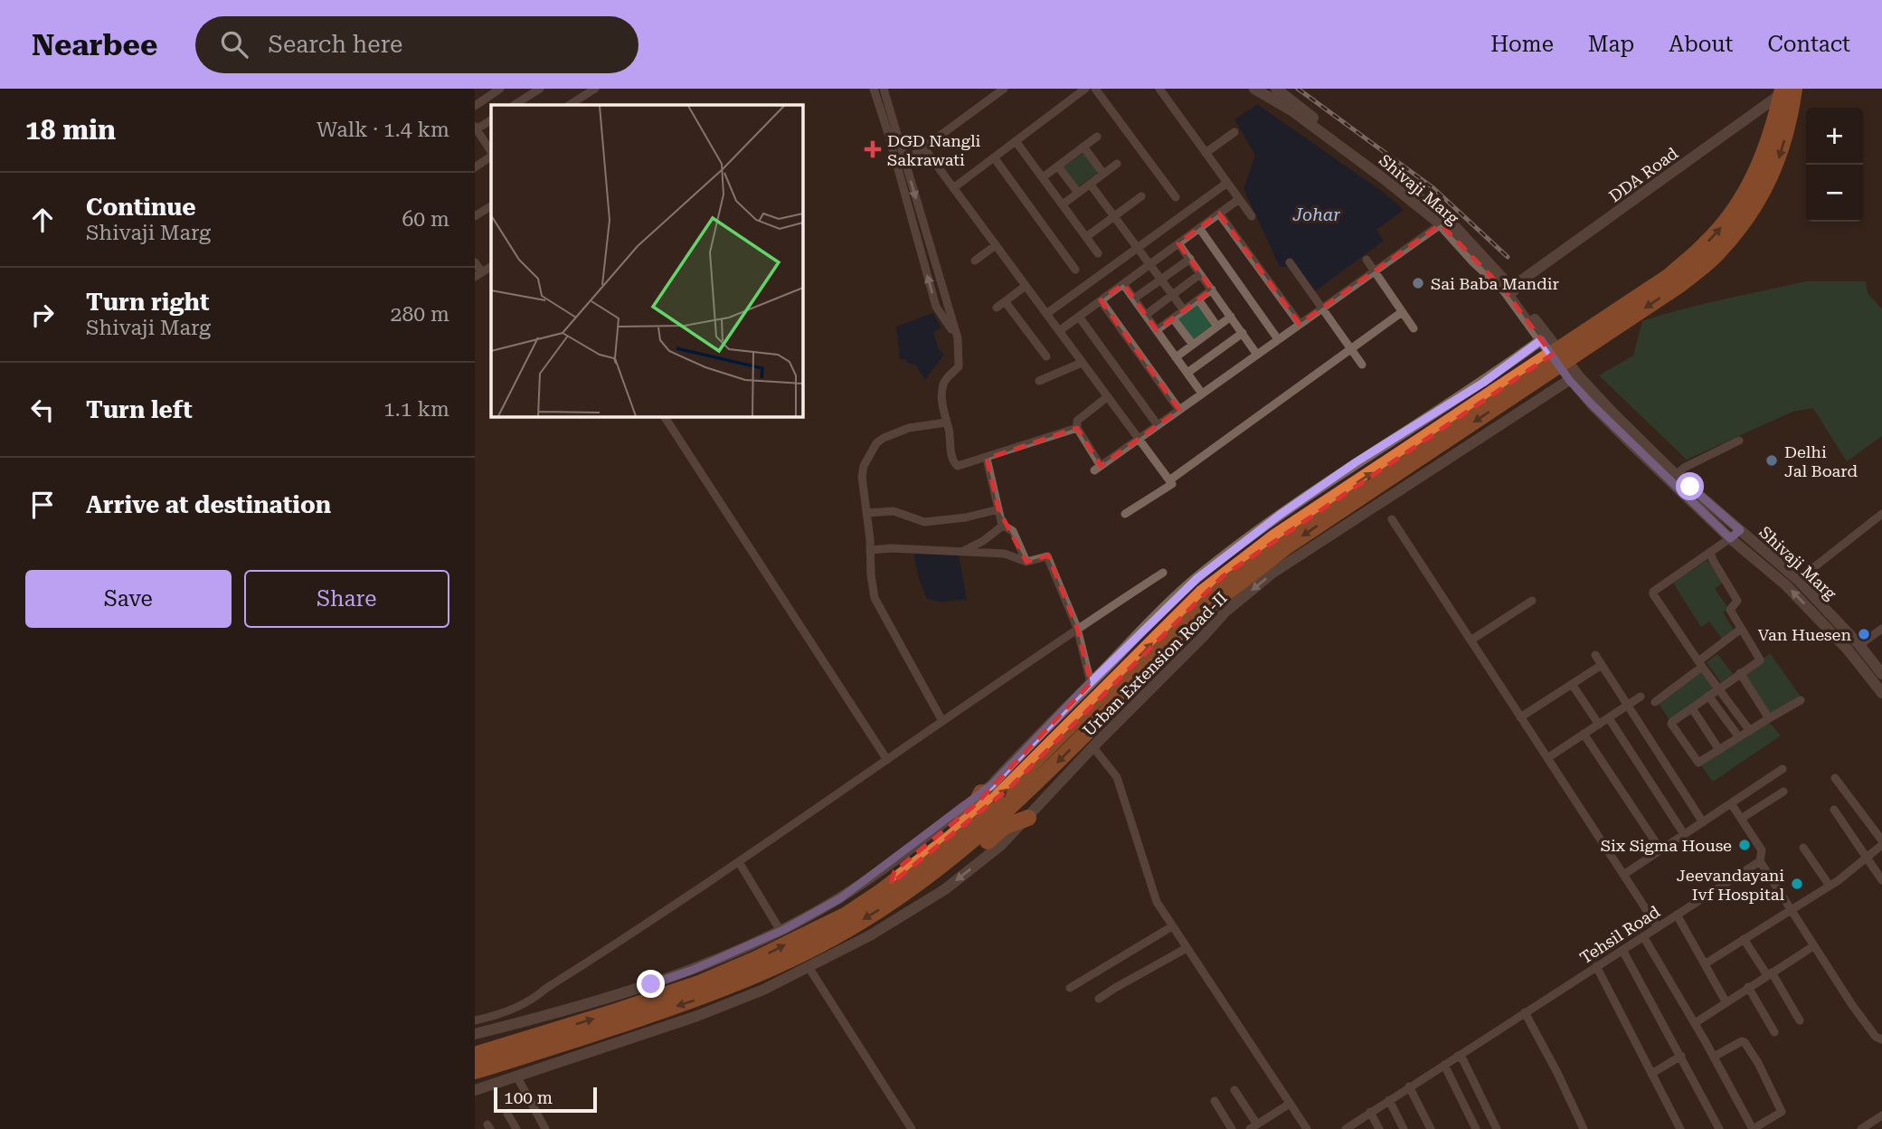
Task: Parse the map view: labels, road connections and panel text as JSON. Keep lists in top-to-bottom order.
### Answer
{
  "streets": {
    "highway": ["Urban Extension Road-II"],
    "street": ["DDA Road", "Shivaji Marg", "Tehsil Road"]
  },
  "crossings": [
    ["DDA Road", "Shivaji Marg"]
  ],
  "water": ["Johar"],
  "places": {
    "health": ["DGD Nangli Sakrawati"],
    "other": [
      "Sai Baba Mandir",
      "Delhi Jal Board",
      "Van Huesen",
      "Six Sigma House",
      "Jeevandayani Ivf Hospital"
    ]
  },
  "scale_bar": "100 m",
  "page": {
    "header": "Nearbee",
    "search": "Search here",
    "nav": [
      "Home",
      "Map",
      "About",
      "Contact"
    ],
    "heading": ["18 min", "Walk · 1.4 km"],
    "map_buttons": ["+", "−"],
    "list": [
      ["Continue", "Shivaji Marg", "60 m"],
      ["Turn right", "Shivaji Marg", "280 m"],
      ["Turn left", "1.1 km"],
      "Arrive at destination"
    ],
    "buttons": ["Save", "Share"],
    "scale": "100 m"
  }
}
